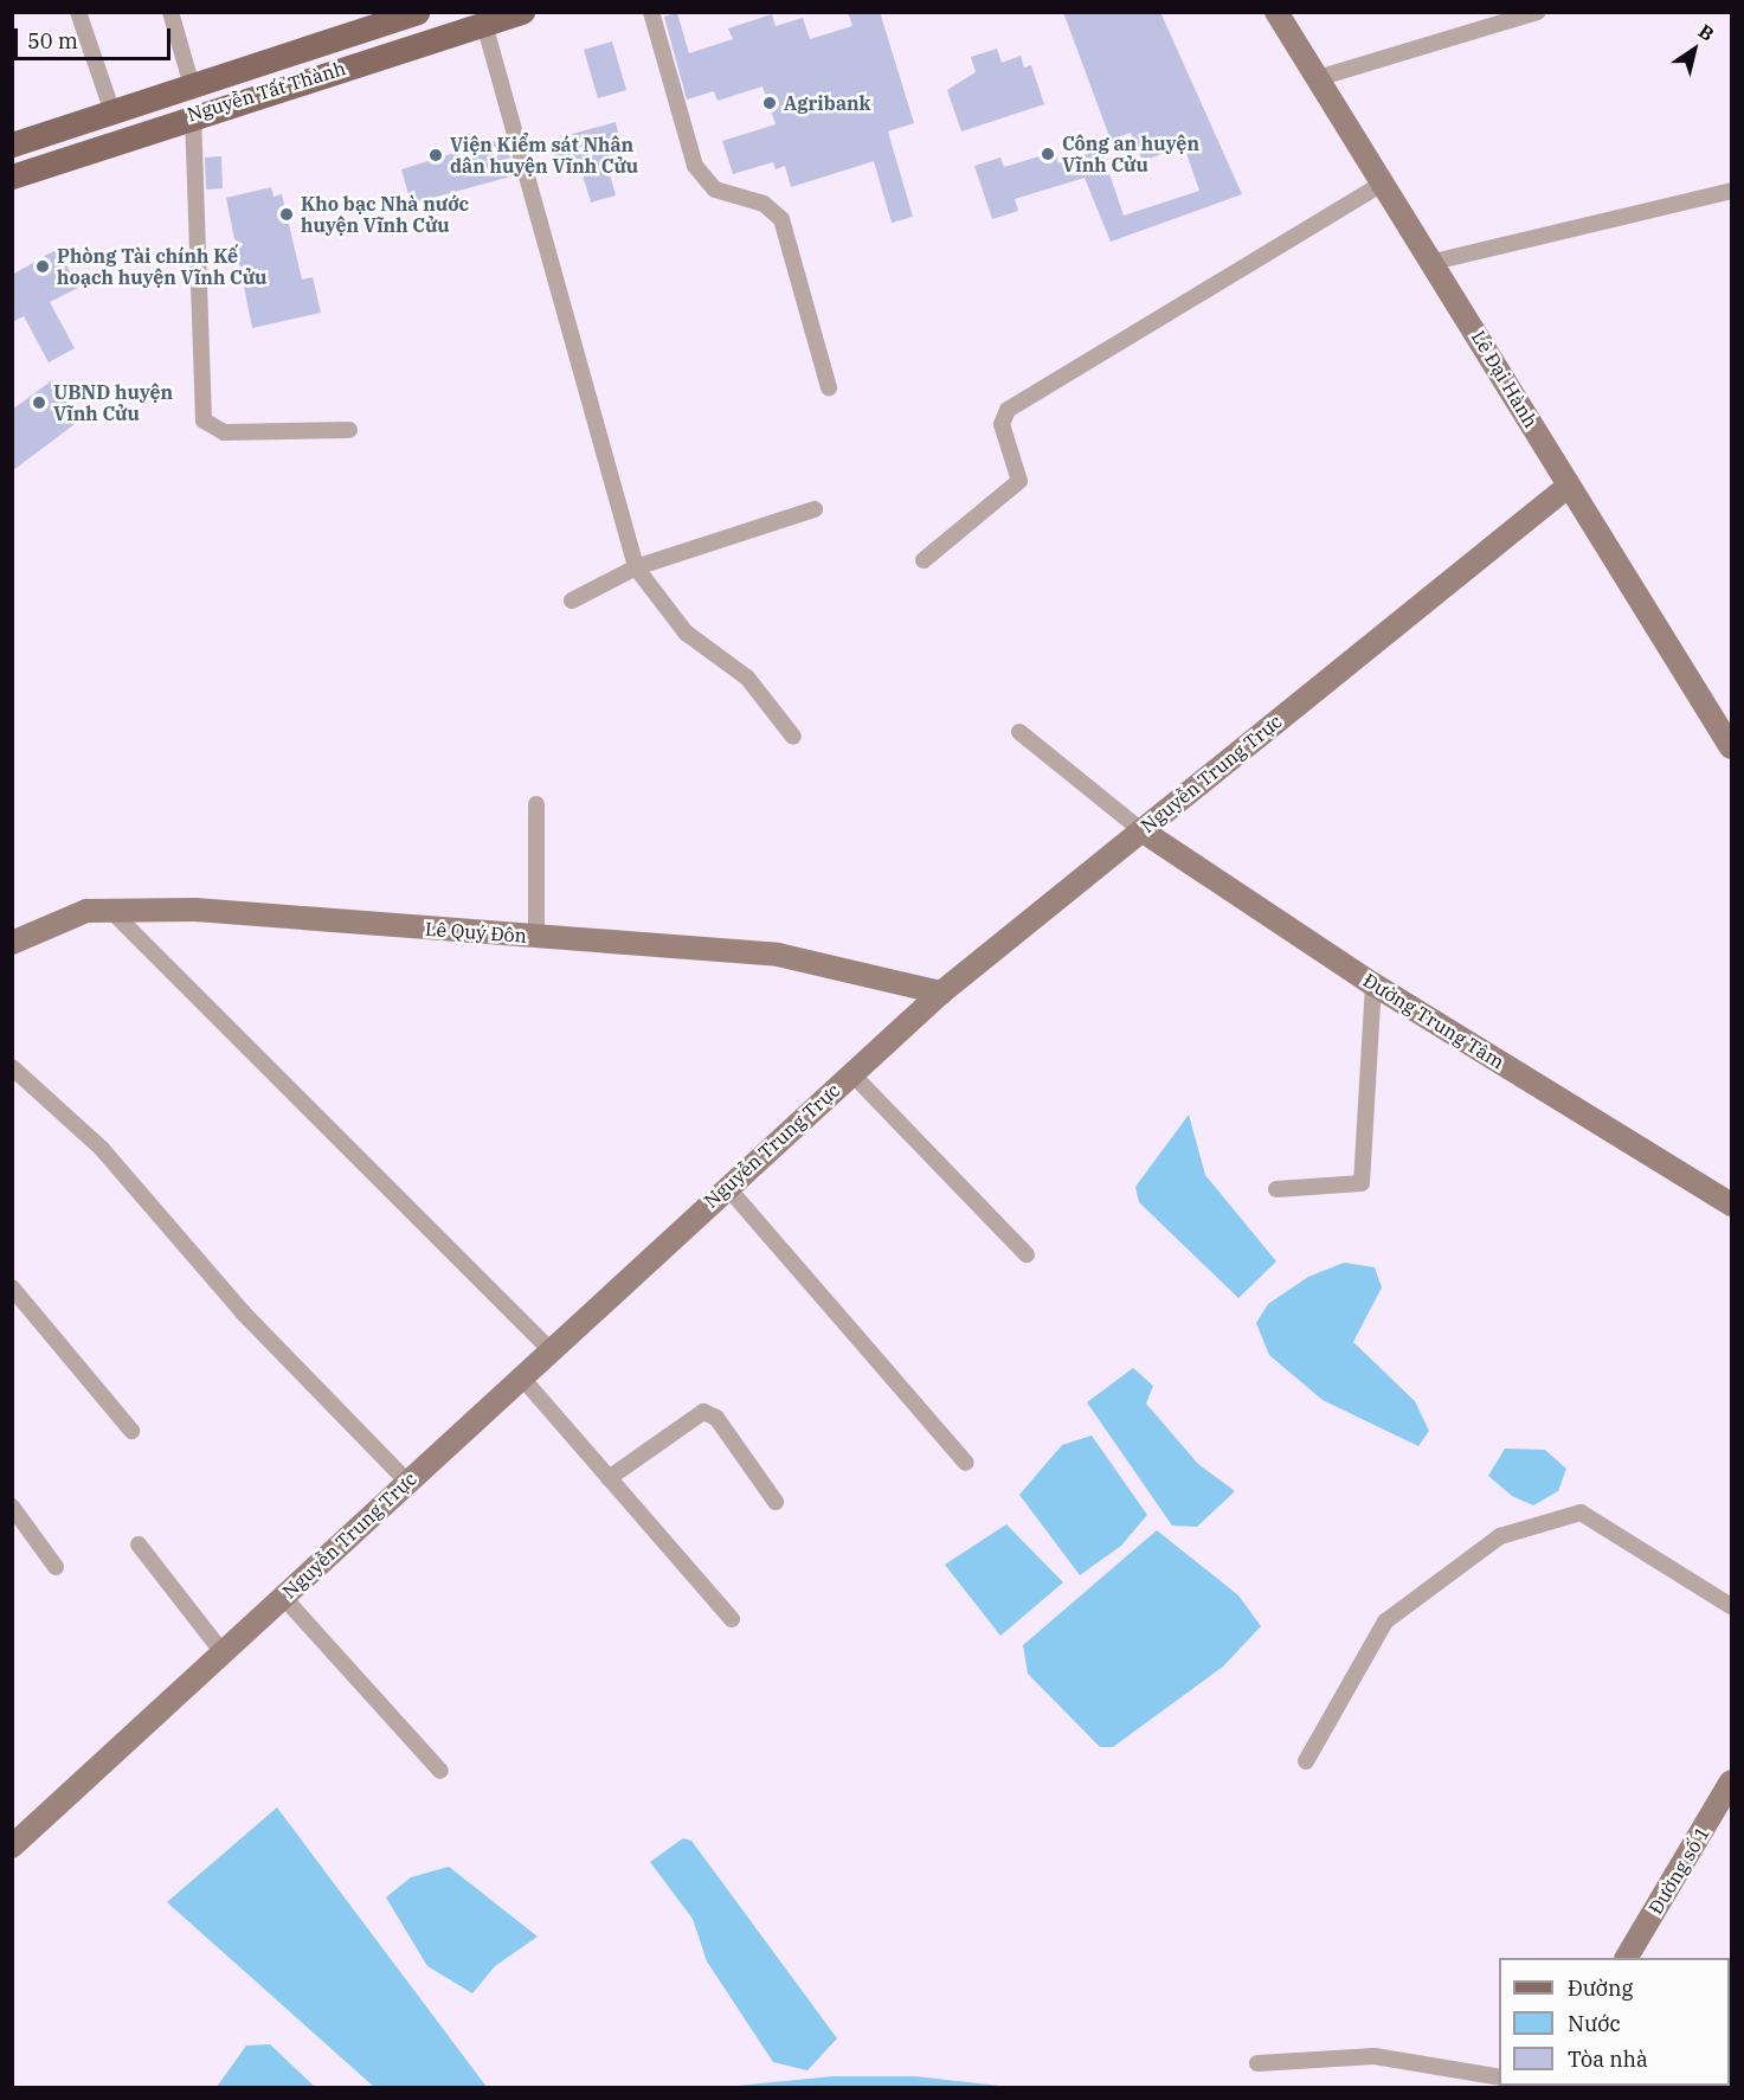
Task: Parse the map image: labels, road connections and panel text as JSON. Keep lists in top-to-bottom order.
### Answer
{
  "streets": {
    "main road": ["Nguyễn Tất Thành"],
    "street": [
      "Lê Đại Hành",
      "Nguyễn Trung Trực",
      "Lê Quý Đôn",
      "Đường Trung Tâm",
      "Đường số 1"
    ]
  },
  "crossings": [
    ["Lê Đại Hành", "Nguyễn Trung Trực"],
    ["Nguyễn Trung Trực", "Lê Quý Đôn"],
    ["Nguyễn Trung Trực", "Đường Trung Tâm"]
  ],
  "places": [
    "Agribank",
    "Công an huyện Vĩnh Cửu",
    "Viện Kiểm sát Nhân dân huyện Vĩnh Cửu",
    "Kho bạc Nhà nước huyện Vĩnh Cửu",
    "Phòng Tài chính Kế hoạch huyện Vĩnh Cửu",
    "UBND huyện Vĩnh Cửu"
  ],
  "legend": ["Đường", "Nước", "Tòa nhà"],
  "scale_bar": "50 m",
  "north": "top right"
}
